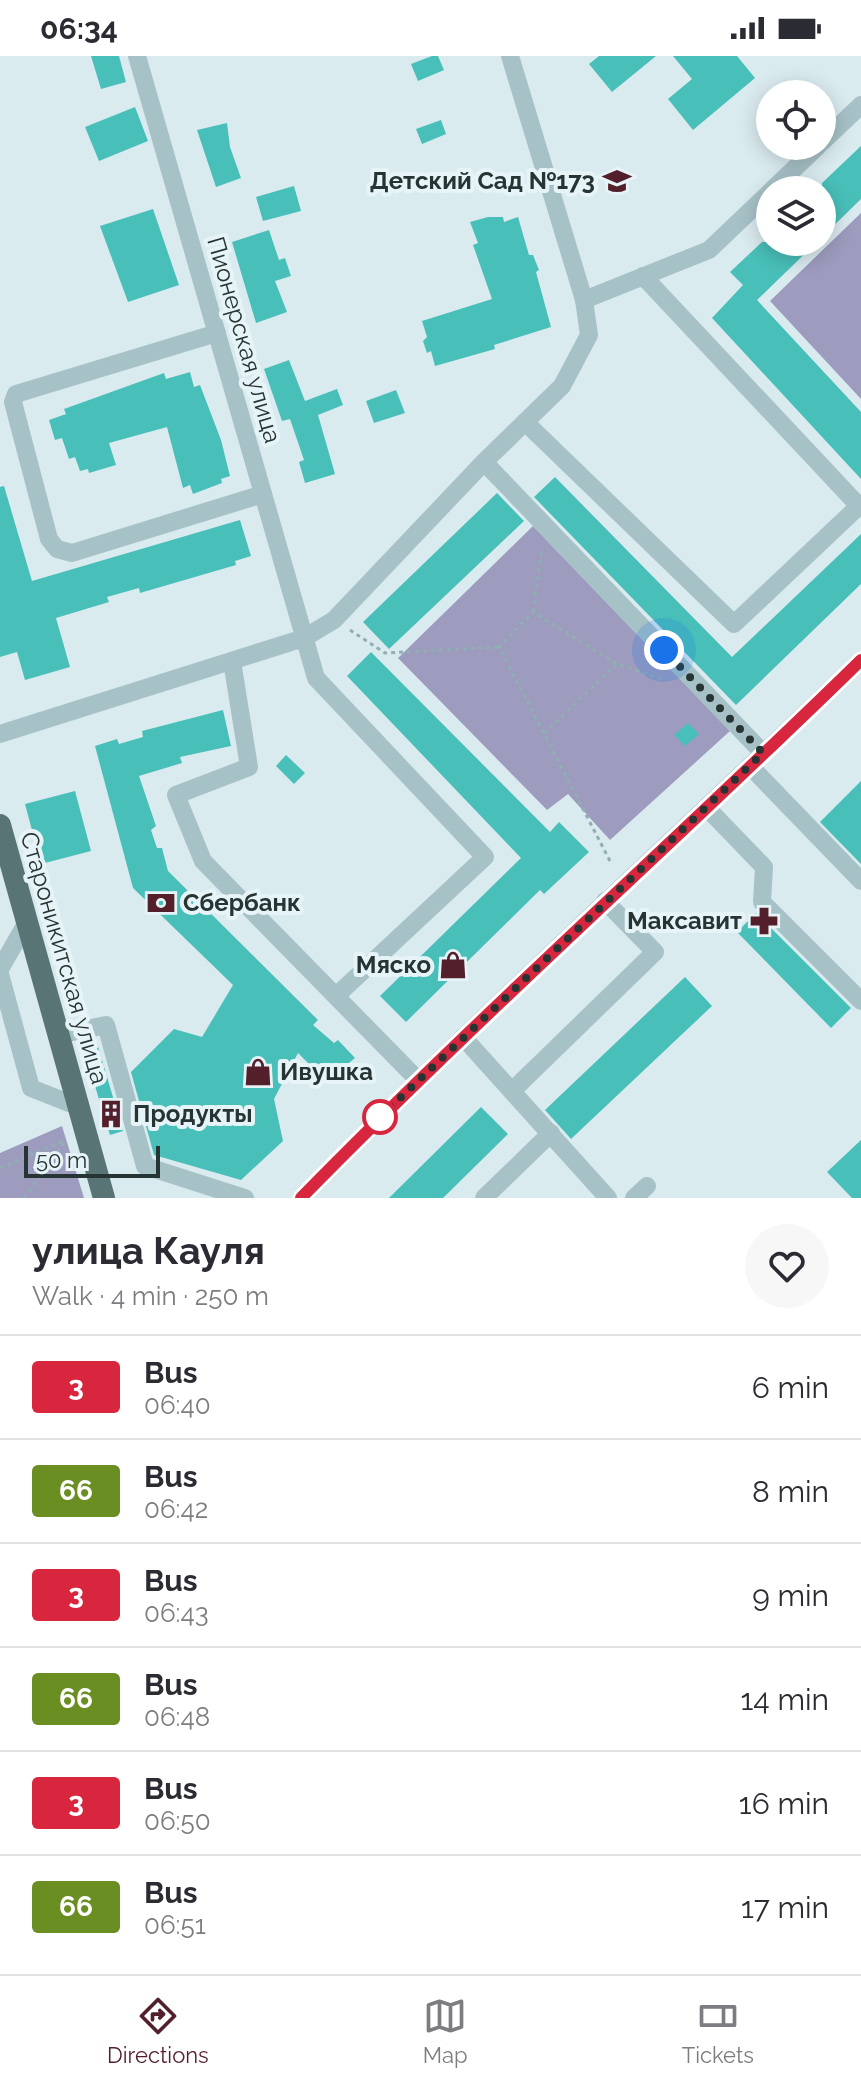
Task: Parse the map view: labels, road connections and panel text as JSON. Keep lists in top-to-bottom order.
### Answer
{
  "streets": {
    "main road": ["Староникитская улица"],
    "street": ["Пионерская улица"]
  },
  "places": {
    "school or university": ["Детский Сад №173"],
    "bank": ["Сбербанк"],
    "pharmacy": ["Максавит"],
    "shop": ["Мяско", "Ивушка"],
    "building": ["Продукты"]
  },
  "lines": ["bus line 3"],
  "scale_bar": "50 m",
  "page": {
    "status": "06:34",
    "scale": "50 m",
    "heading": ["улица Кауля", "Walk · 4 min · 250 m"],
    "list": [
      {
        "mark": "3",
        "name": "Bus",
        "note": "06:40",
        "value": "6 min"
      },
      {
        "mark": "66",
        "name": "Bus",
        "note": "06:42",
        "value": "8 min"
      },
      {
        "mark": "3",
        "name": "Bus",
        "note": "06:43",
        "value": "9 min"
      },
      {
        "mark": "66",
        "name": "Bus",
        "note": "06:48",
        "value": "14 min"
      },
      {
        "mark": "3",
        "name": "Bus",
        "note": "06:50",
        "value": "16 min"
      },
      {
        "mark": "66",
        "name": "Bus",
        "note": "06:51",
        "value": "17 min"
      }
    ],
    "tabs": ["Directions", "Map", "Tickets"]
  }
}
